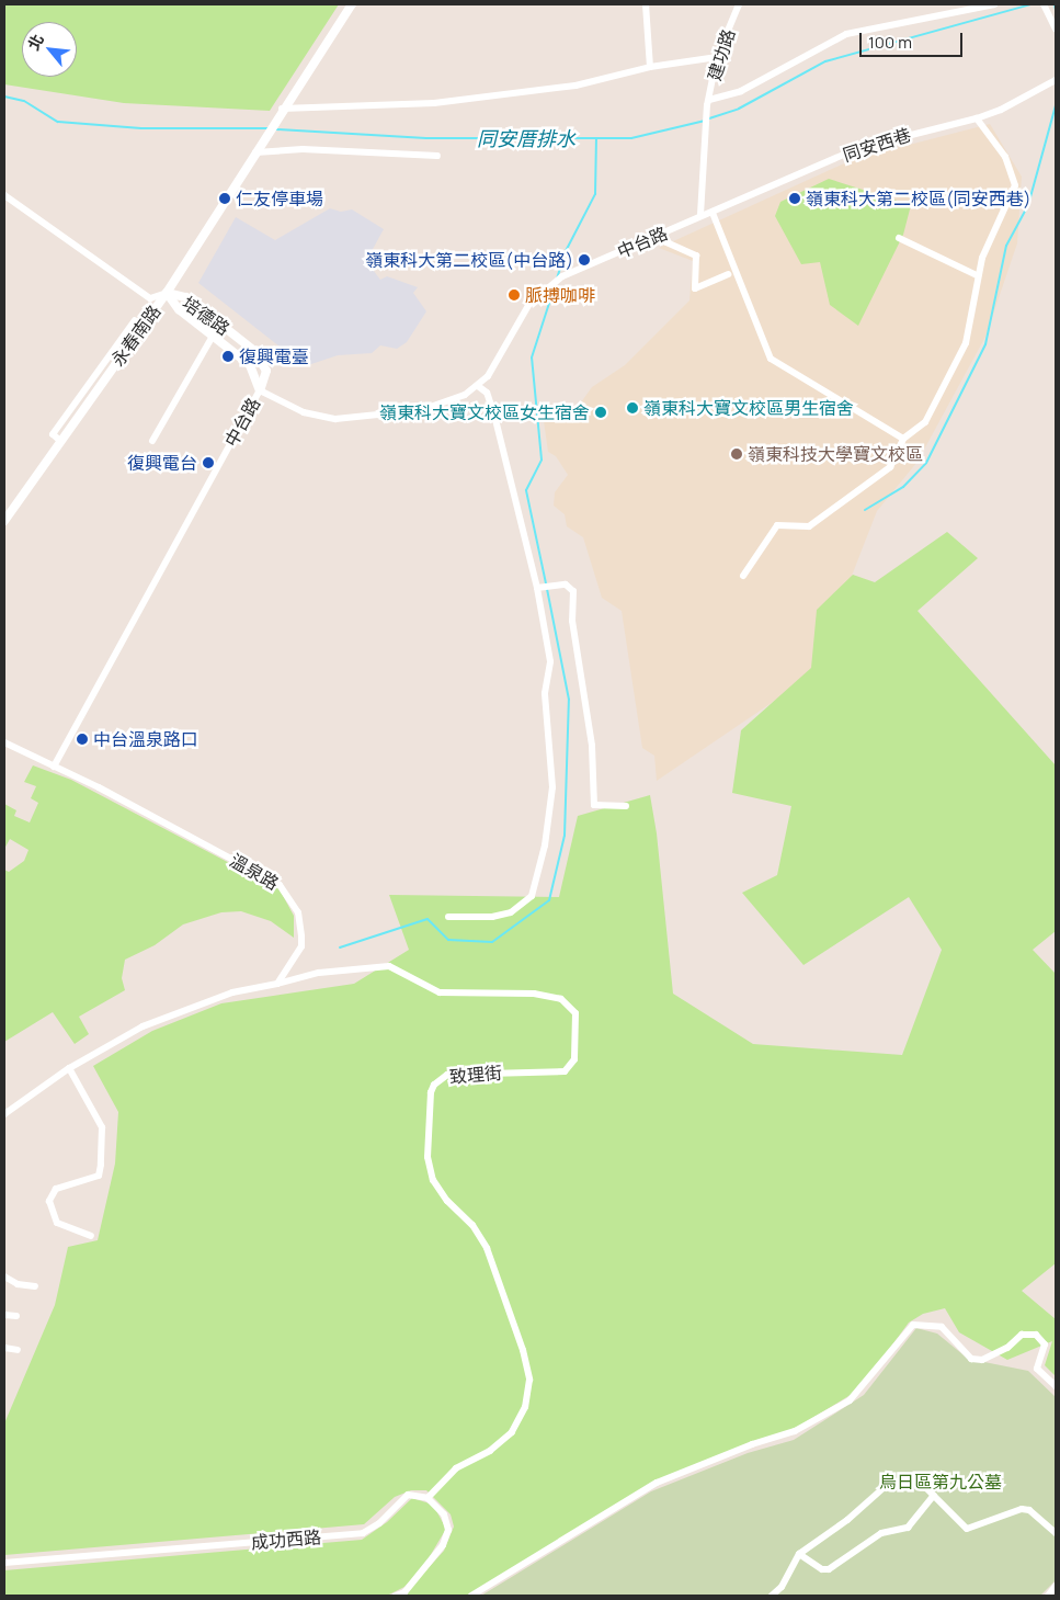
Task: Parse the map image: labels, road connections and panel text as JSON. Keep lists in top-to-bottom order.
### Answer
{
  "streets": {
    "street": [
      "建功路",
      "同安西巷",
      "中台路",
      "培德路",
      "永春南路",
      "溫泉路",
      "致理街",
      "成功西路"
    ]
  },
  "crossings": [
    ["建功路", "同安西巷"],
    ["建功路", "中台路"],
    ["同安西巷", "中台路"],
    ["中台路", "培德路"],
    ["中台路", "溫泉路"],
    ["培德路", "永春南路"],
    ["溫泉路", "致理街"],
    ["致理街", "成功西路"]
  ],
  "water": ["同安厝排水"],
  "parks": ["烏日區第九公墓"],
  "places": [
    "仁友停車場",
    "嶺東科大第二校區(同安西巷)",
    "嶺東科大第二校區(中台路)",
    "脈搏咖啡",
    "復興電臺",
    "嶺東科大寶文校區男生宿舍",
    "嶺東科大寶文校區女生宿舍",
    "嶺東科技大學寶文校區",
    "復興電台",
    "中台溫泉路口"
  ],
  "scale_bar": "100 m",
  "north": "top left"
}
